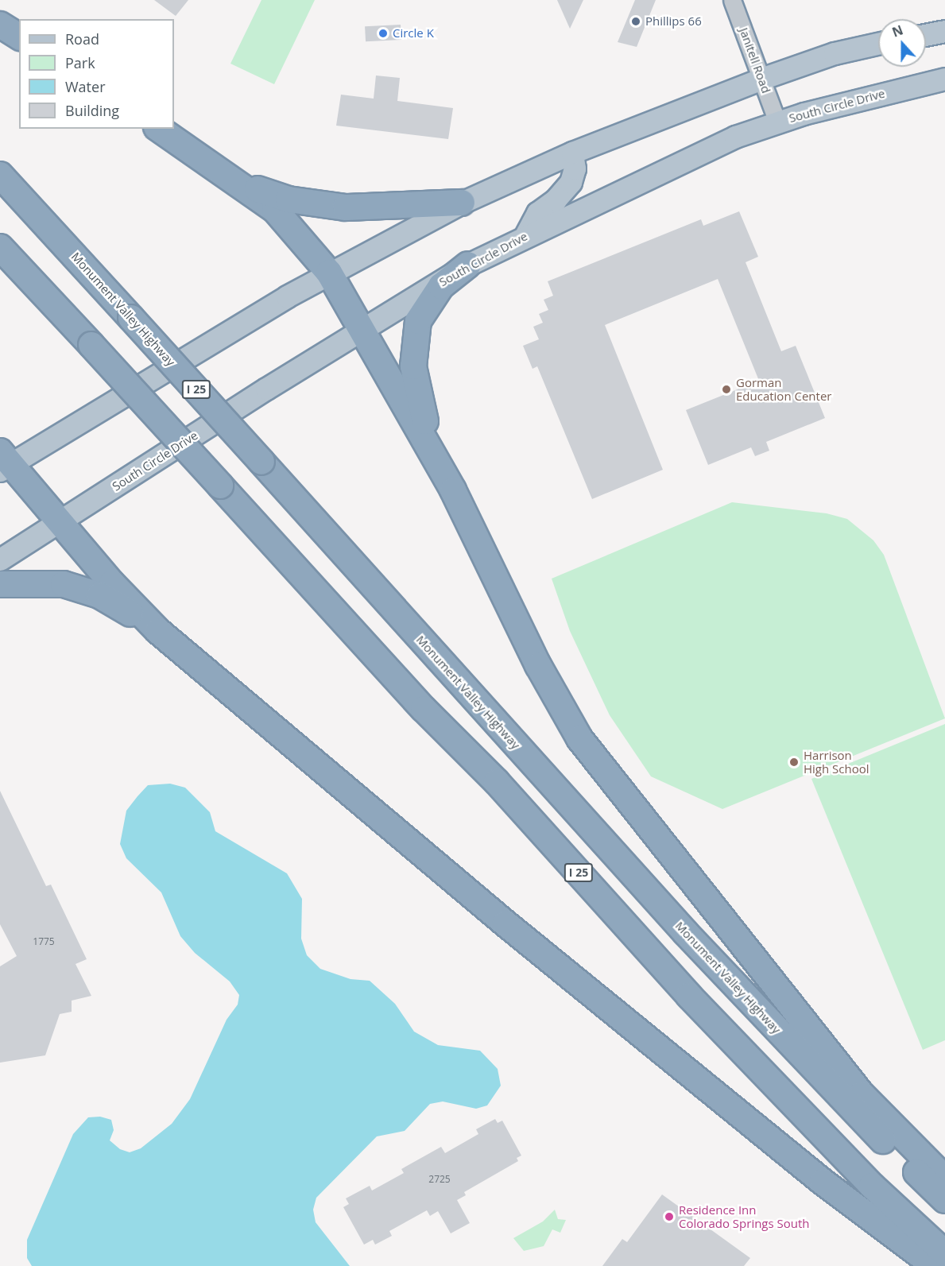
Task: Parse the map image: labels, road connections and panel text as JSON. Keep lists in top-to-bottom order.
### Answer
{
  "streets": {
    "highway": ["Monument Valley Highway", "I 25"],
    "main road": ["South Circle Drive"],
    "street": ["Janitell Road"]
  },
  "crossings": [
    ["Janitell Road", "South Circle Drive"]
  ],
  "places": [
    "Phillips 66",
    "Circle K",
    "Gorman Education Center",
    "Harrison High School",
    "Residence Inn Colorado Springs South"
  ],
  "house_numbers": ["1775", "2725"],
  "legend": [
    "Road",
    "Park",
    "Water",
    "Building"
  ],
  "north": "top"
}
